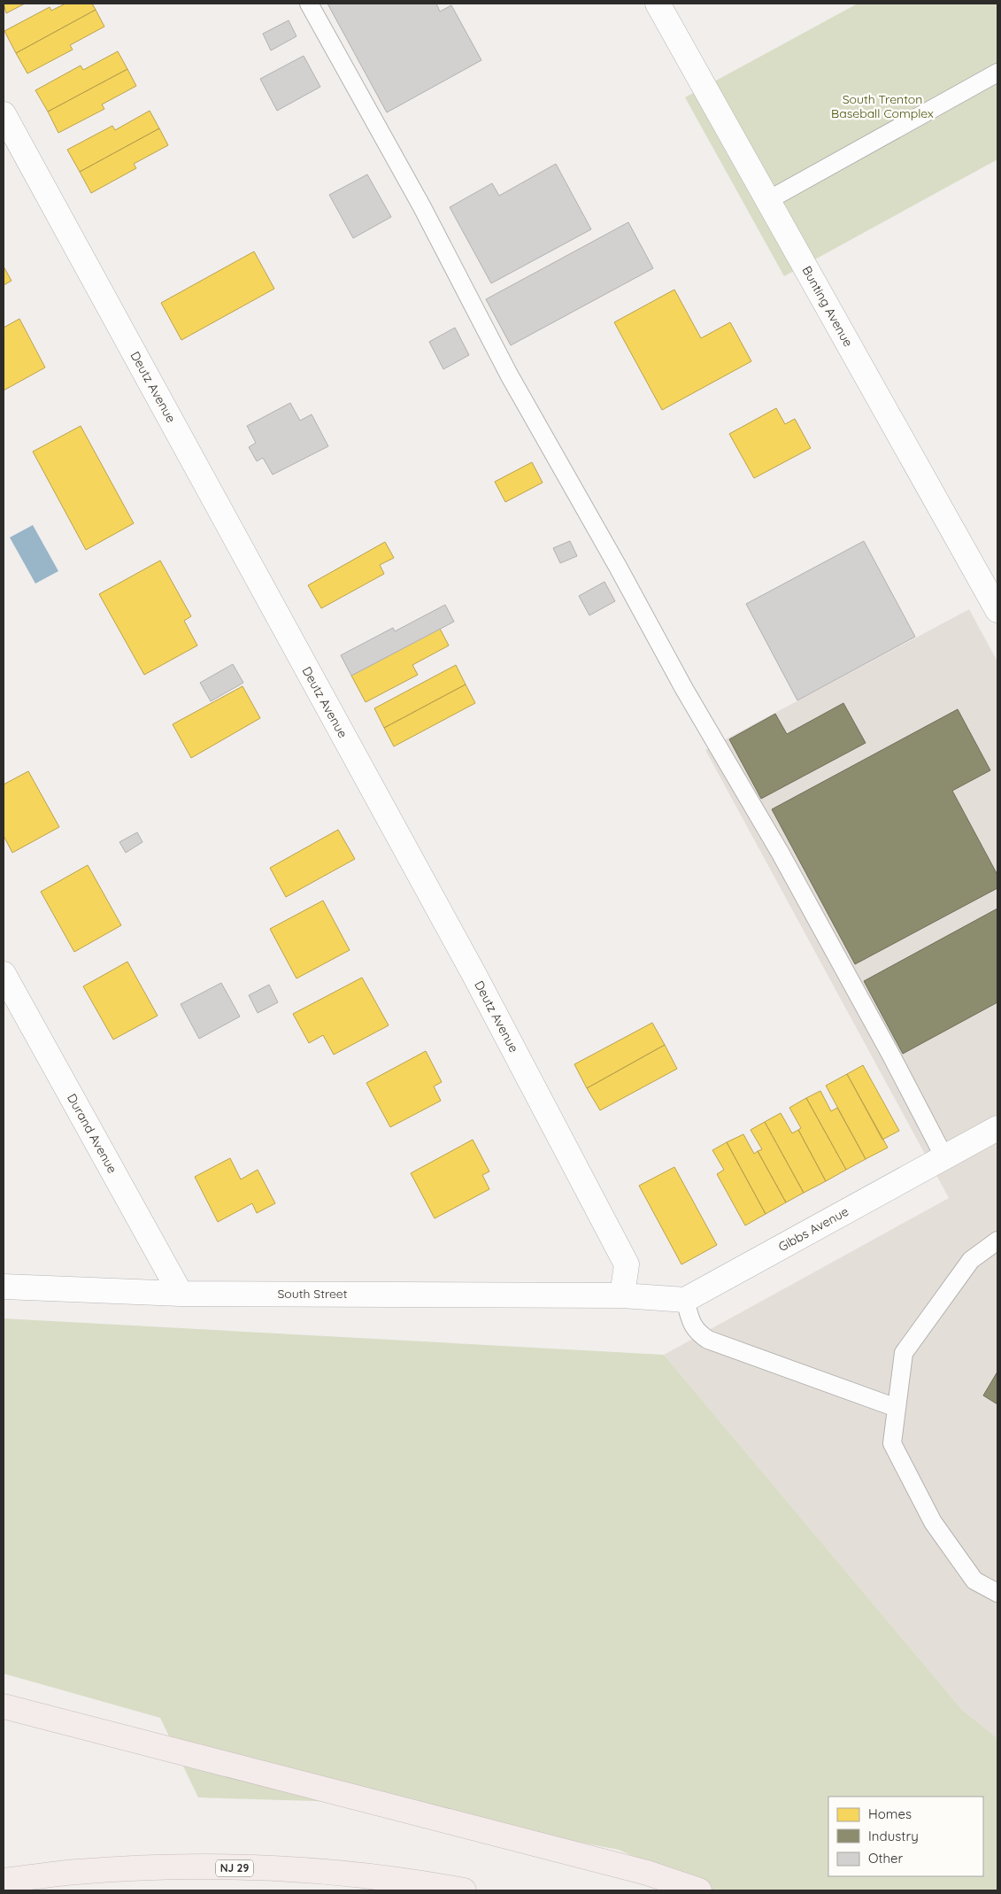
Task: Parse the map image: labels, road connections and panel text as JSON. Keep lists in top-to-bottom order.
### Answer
{
  "streets": {
    "highway": ["NJ 29"],
    "street": [
      "Bunting Avenue",
      "Deutz Avenue",
      "Durand Avenue",
      "Gibbs Avenue",
      "South Street"
    ]
  },
  "crossings": [
    ["Deutz Avenue", "South Street"],
    ["Durand Avenue", "South Street"]
  ],
  "parks": ["South Trenton Baseball Complex"],
  "legend": ["Homes", "Industry", "Other"]
}
